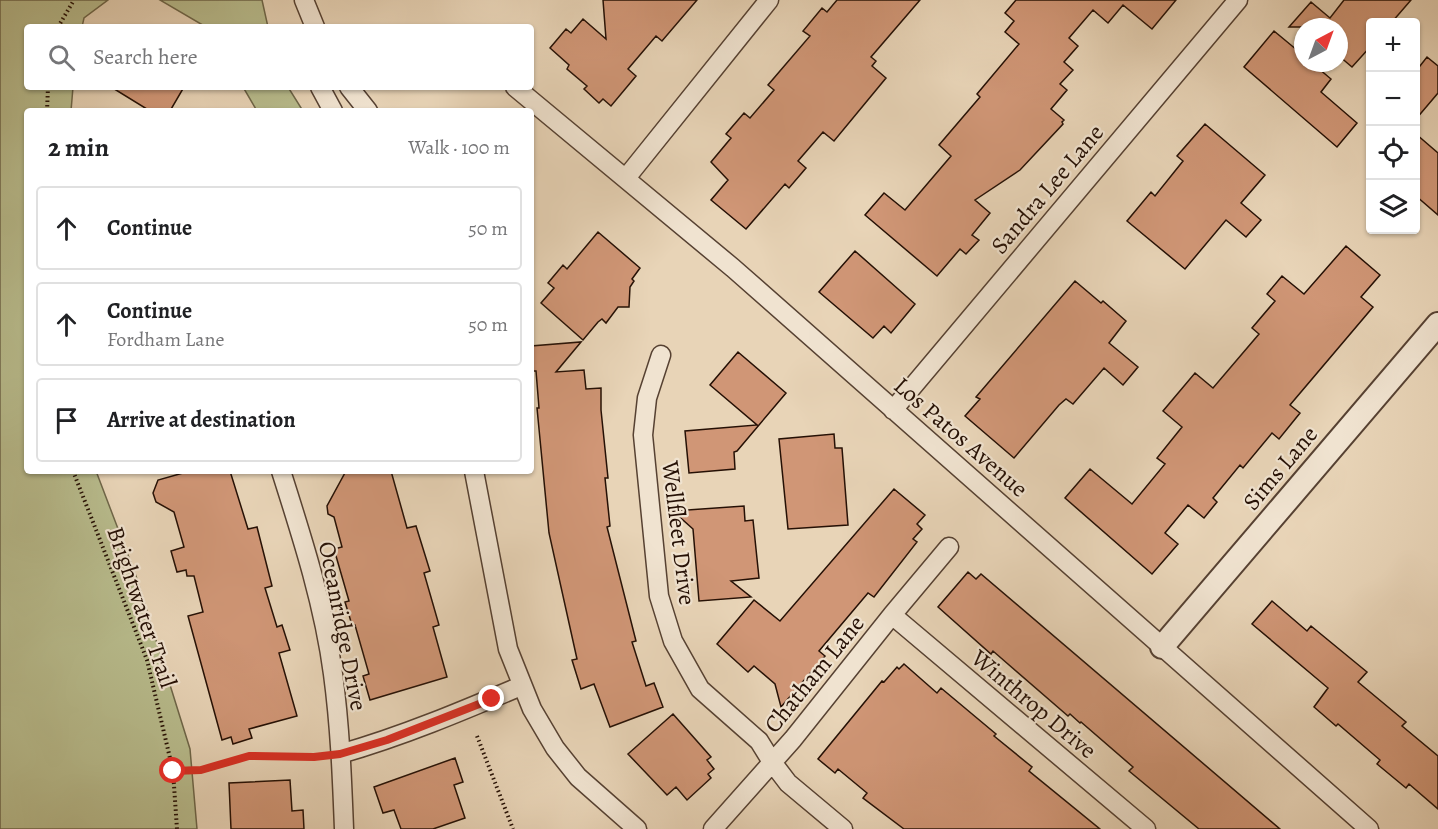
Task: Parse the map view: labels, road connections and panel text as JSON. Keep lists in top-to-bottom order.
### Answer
{
  "streets": {
    "street": [
      "Sandra Lee Lane",
      "Los Patos Avenue",
      "Sims Lane",
      "Wellfleet Drive",
      "Oceanridge Drive",
      "Chatham Lane",
      "Winthrop Drive"
    ],
    "path": ["Brightwater Trail"]
  },
  "crossings": [
    ["Sandra Lee Lane", "Los Patos Avenue"],
    ["Los Patos Avenue", "Sims Lane"],
    ["Wellfleet Drive", "Chatham Lane"],
    ["Chatham Lane", "Winthrop Drive"]
  ],
  "north": "top right",
  "page": {
    "map_buttons": ["+", "−"],
    "search": "Search here",
    "heading": ["2 min", "Walk · 100 m"],
    "list": [
      ["Continue", "50 m"],
      ["Continue", "Fordham Lane", "50 m"],
      "Arrive at destination"
    ]
  }
}
